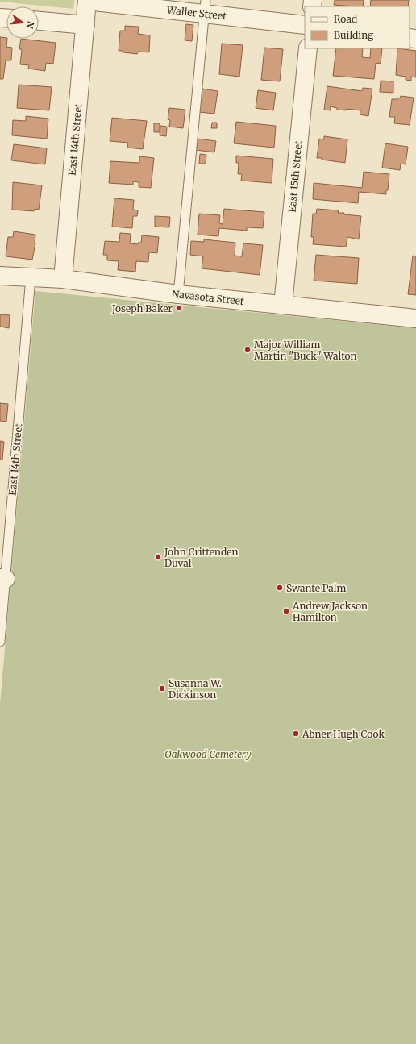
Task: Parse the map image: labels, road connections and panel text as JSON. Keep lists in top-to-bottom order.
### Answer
{
  "streets": {
    "street": [
      "Waller Street",
      "East 14th Street",
      "East 15th Street",
      "Navasota Street"
    ]
  },
  "crossings": [
    ["Waller Street", "East 14th Street"],
    ["East 14th Street", "Navasota Street"],
    ["East 15th Street", "Navasota Street"]
  ],
  "parks": ["Oakwood Cemetery"],
  "places": [
    "Joseph Baker",
    "Major William Martin \"Buck\" Walton",
    "John Crittenden Duval",
    "Swante Palm",
    "Andrew Jackson Hamilton",
    "Susanna W. Dickinson",
    "Abner Hugh Cook"
  ],
  "legend": ["Road", "Building"],
  "north": "right"
}
